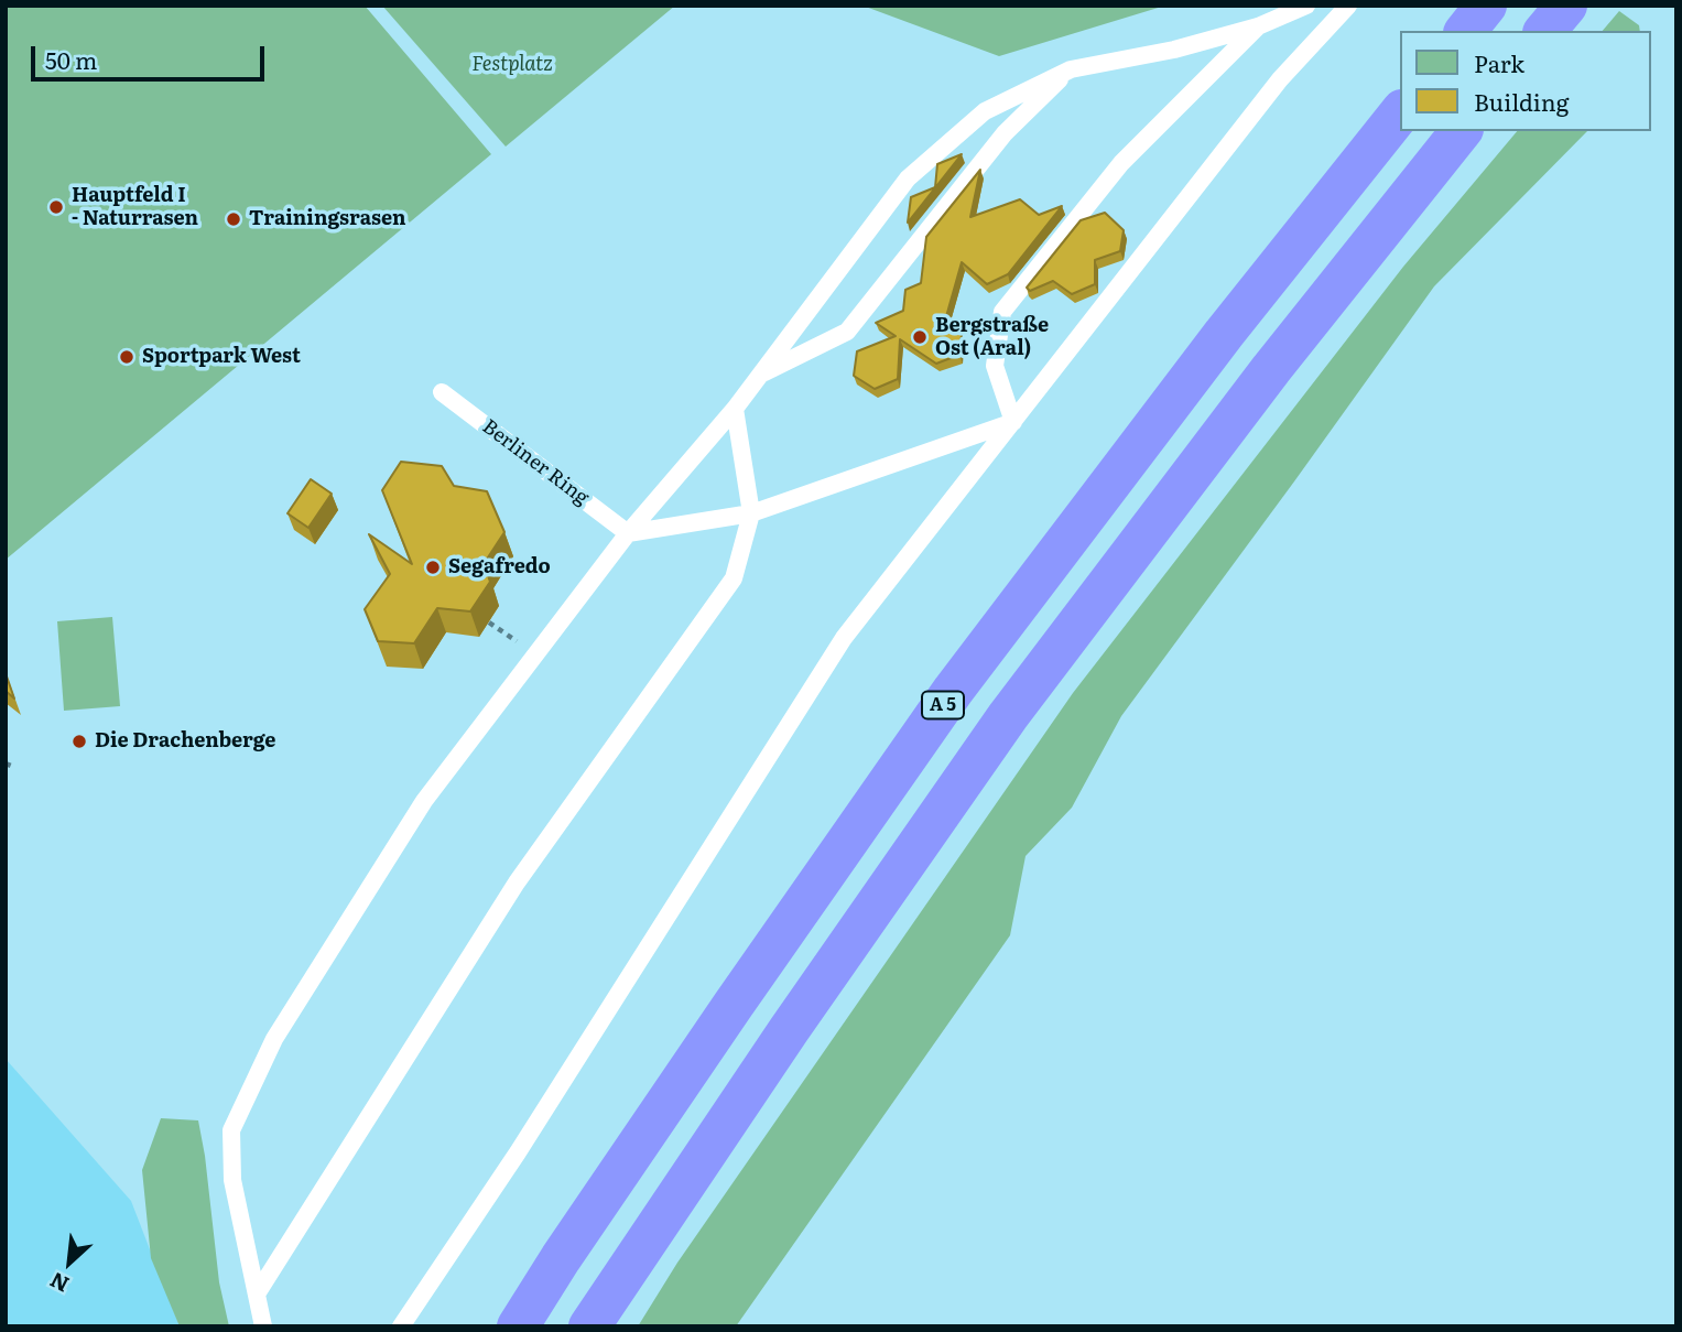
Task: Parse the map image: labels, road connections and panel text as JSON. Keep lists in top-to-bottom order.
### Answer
{
  "streets": {
    "highway": ["A 5"],
    "lane": ["Berliner Ring"]
  },
  "parks": ["Festplatz"],
  "places": [
    "Hauptfeld I - Naturrasen",
    "Trainingsrasen",
    "Bergstraße Ost (Aral)",
    "Sportpark West",
    "Segafredo",
    "Die Drachenberge"
  ],
  "legend": ["Park", "Building"],
  "scale_bar": "50 m",
  "north": "bottom left"
}
